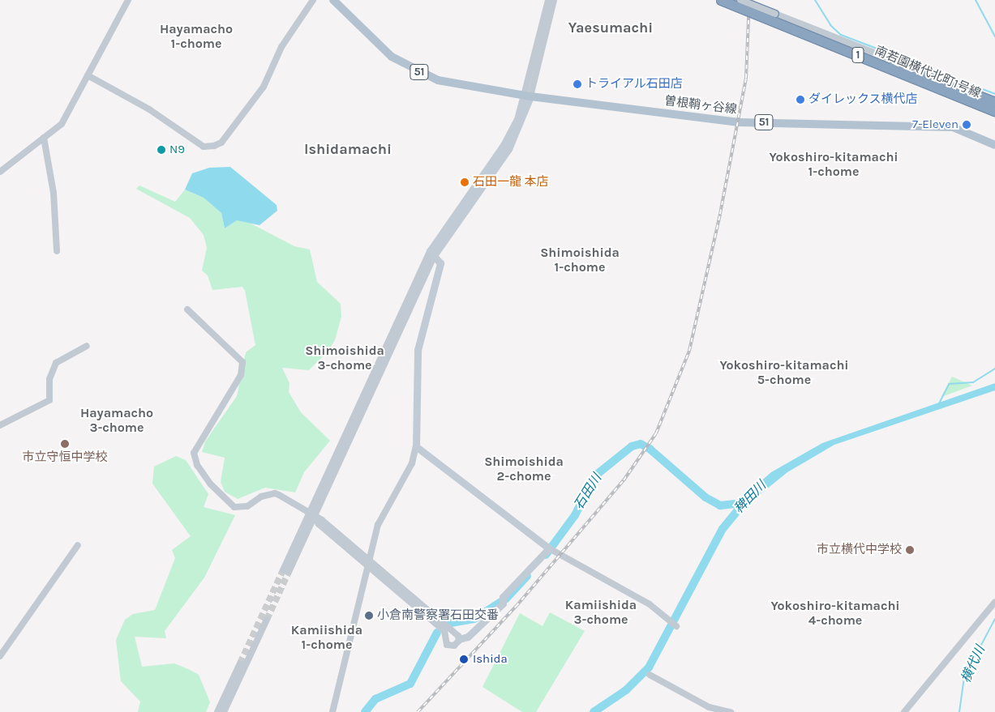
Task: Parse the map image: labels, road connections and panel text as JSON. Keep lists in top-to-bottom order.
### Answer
{
  "streets": {
    "highway": ["1"],
    "main road": ["51", "曽根鞘ヶ谷線"],
    "street": ["南若園横代北町1号線"]
  },
  "crossings": [
    ["1", "南若園横代北町1号線"]
  ],
  "districts": [
    "Yaesumachi",
    "Hayamacho 1-chome",
    "Ishidamachi",
    "Yokoshiro-kitamachi 1-chome",
    "Shimoishida 1-chome",
    "Shimoishida 3-chome",
    "Yokoshiro-kitamachi 5-chome",
    "Hayamacho 3-chome",
    "Shimoishida 2-chome",
    "Kamiishida 3-chome",
    "Yokoshiro-kitamachi 4-chome",
    "Kamiishida 1-chome"
  ],
  "water": ["石田川", "稗田川", "横代川"],
  "places": [
    "トライアル石田店",
    "ダイレックス横代店",
    "7-Eleven",
    "N9",
    "石田一龍 本店",
    "市立守恒中学校",
    "市立横代中学校",
    "小倉南警察署石田交番",
    "Ishida"
  ]
}
